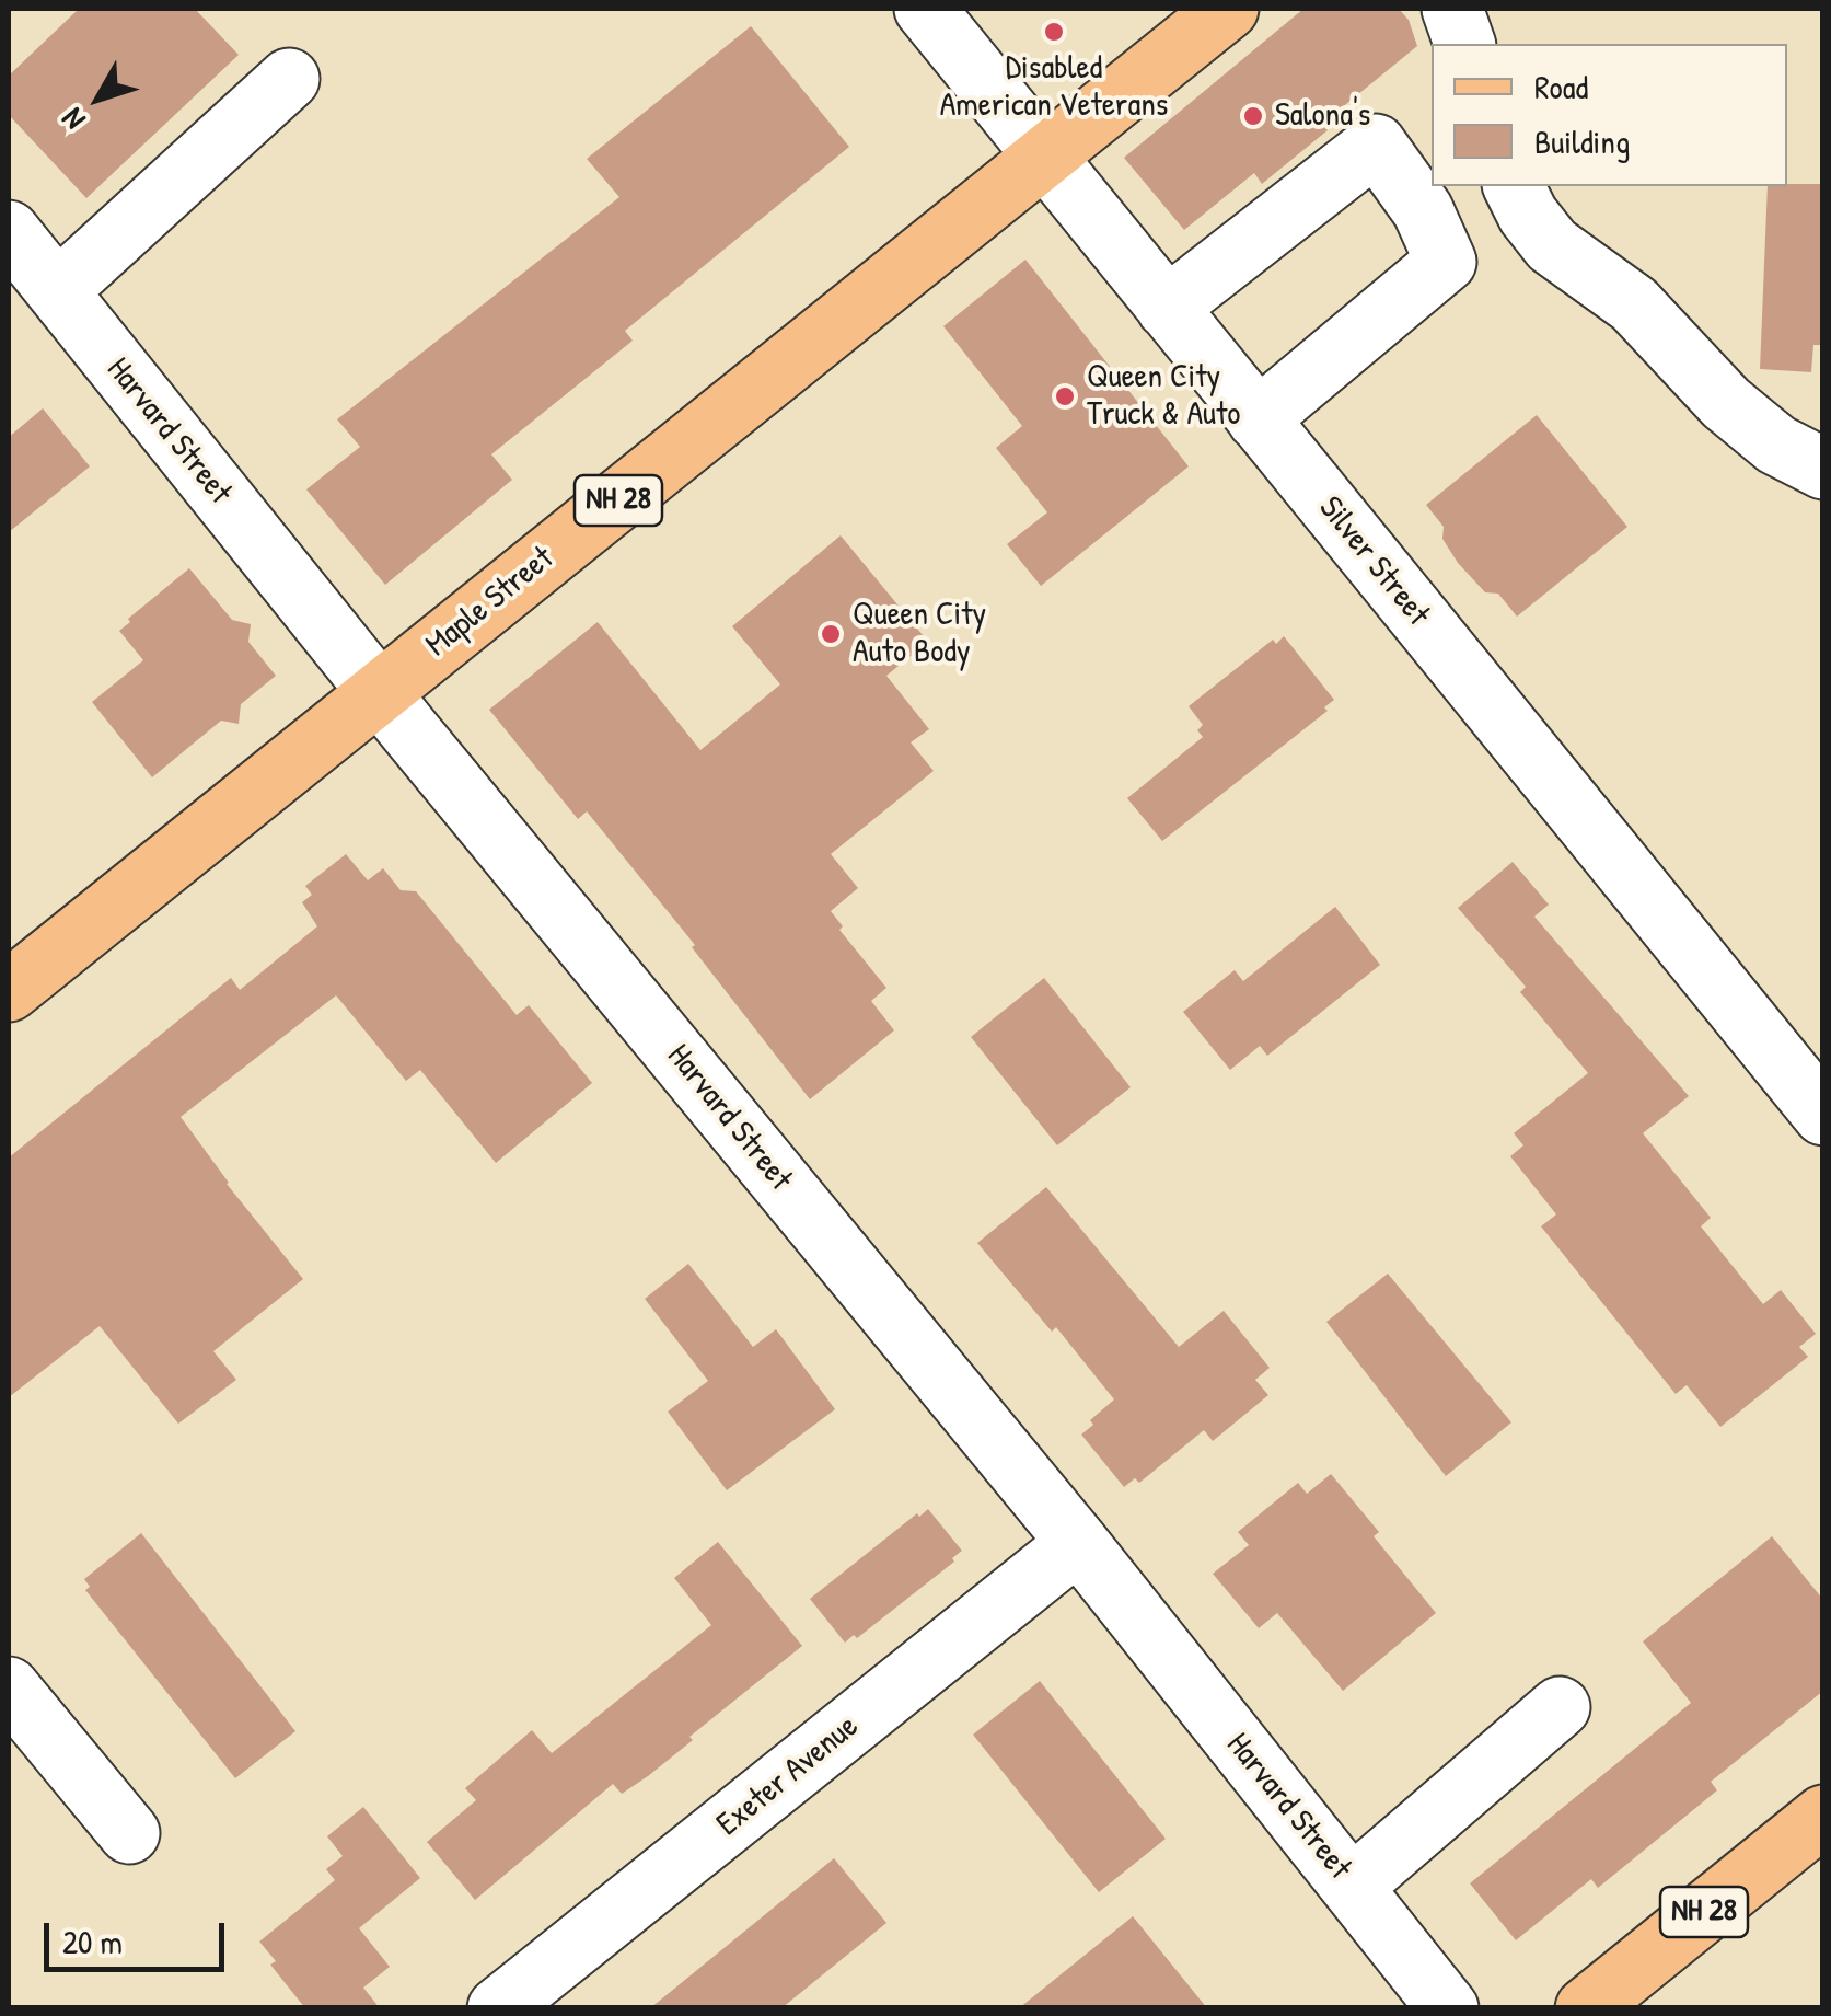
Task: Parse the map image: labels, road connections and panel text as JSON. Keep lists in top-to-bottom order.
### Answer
{
  "streets": {
    "main road": ["NH 28", "Maple Street"],
    "street": ["Harvard Street", "Silver Street", "Exeter Avenue"]
  },
  "crossings": [
    ["Harvard Street", "Maple Street"],
    ["Harvard Street", "Exeter Avenue"],
    ["Silver Street", "Maple Street"]
  ],
  "places": [
    "Disabled American Veterans",
    "Salona's",
    "Queen City Truck & Auto",
    "Queen City Auto Body"
  ],
  "legend": ["Road", "Building"],
  "scale_bar": "20 m",
  "north": "bottom left"
}
